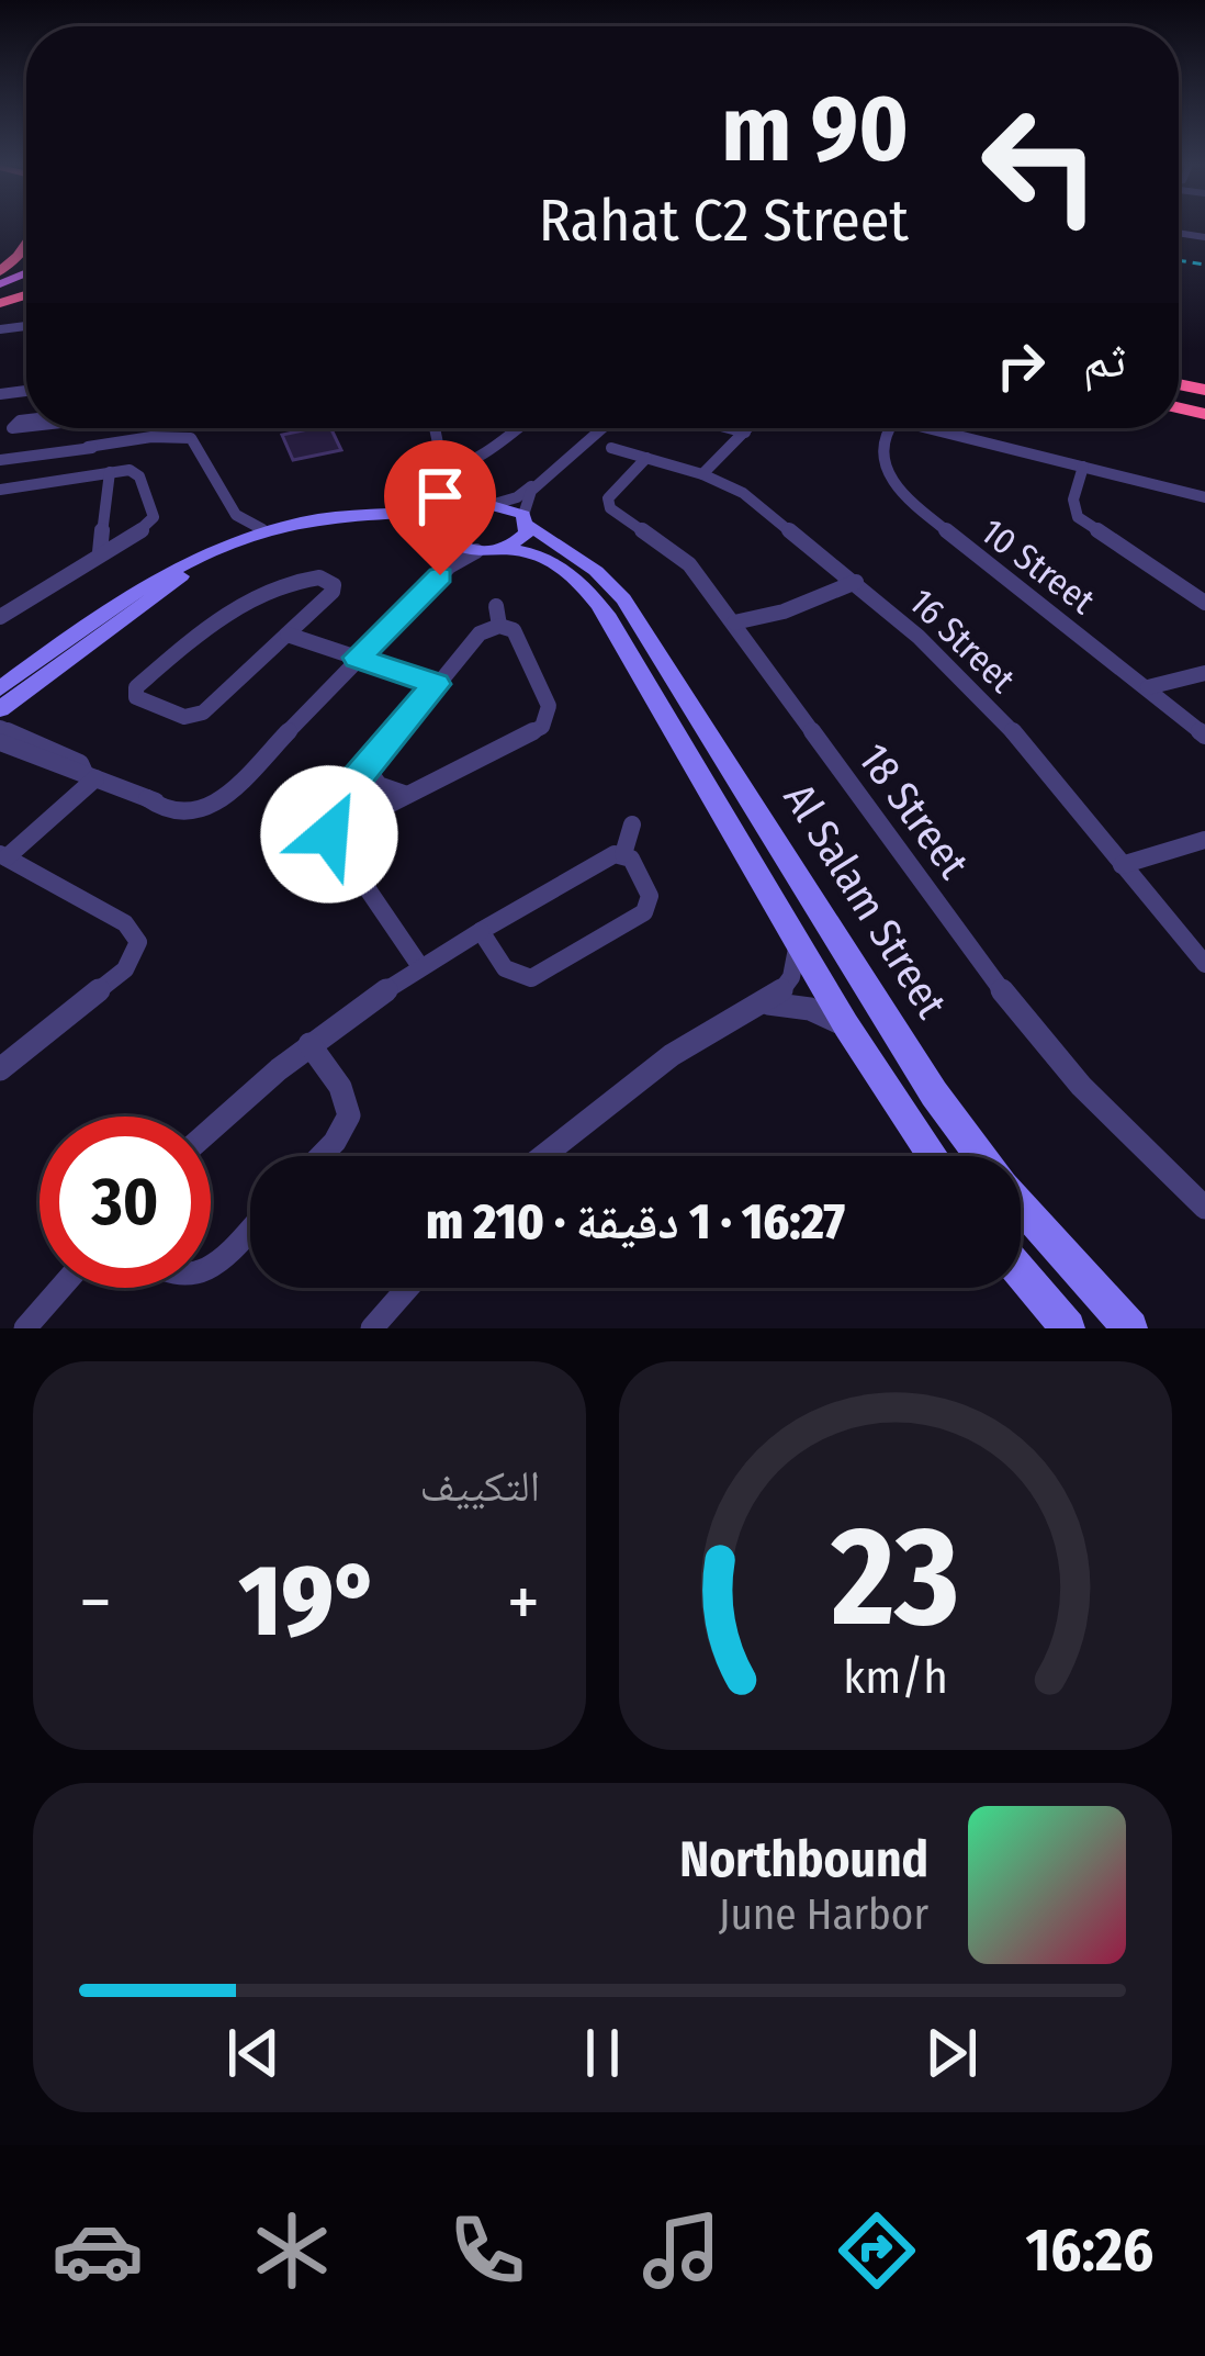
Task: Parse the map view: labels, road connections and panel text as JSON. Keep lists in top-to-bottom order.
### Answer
{
  "streets": {
    "street": [
      "10 Street",
      "16 Street",
      "18 Street",
      "Al Salam Street"
    ]
  },
  "crossings": [
    ["16 Street", "18 Street"]
  ],
  "page": {
    "turn": ["90 m", "Rahat C2 Street"],
    "then": "ثم",
    "limit": "30",
    "trip": "16:27 · 1 دقيقة · 210 m",
    "tile": "التكييف",
    "heat": ["−", "19°", "+"],
    "song": ["Northbound", "June Harbor"],
    "tabs": "16:26",
    "gauge": ["23", "km/h"]
  }
}
